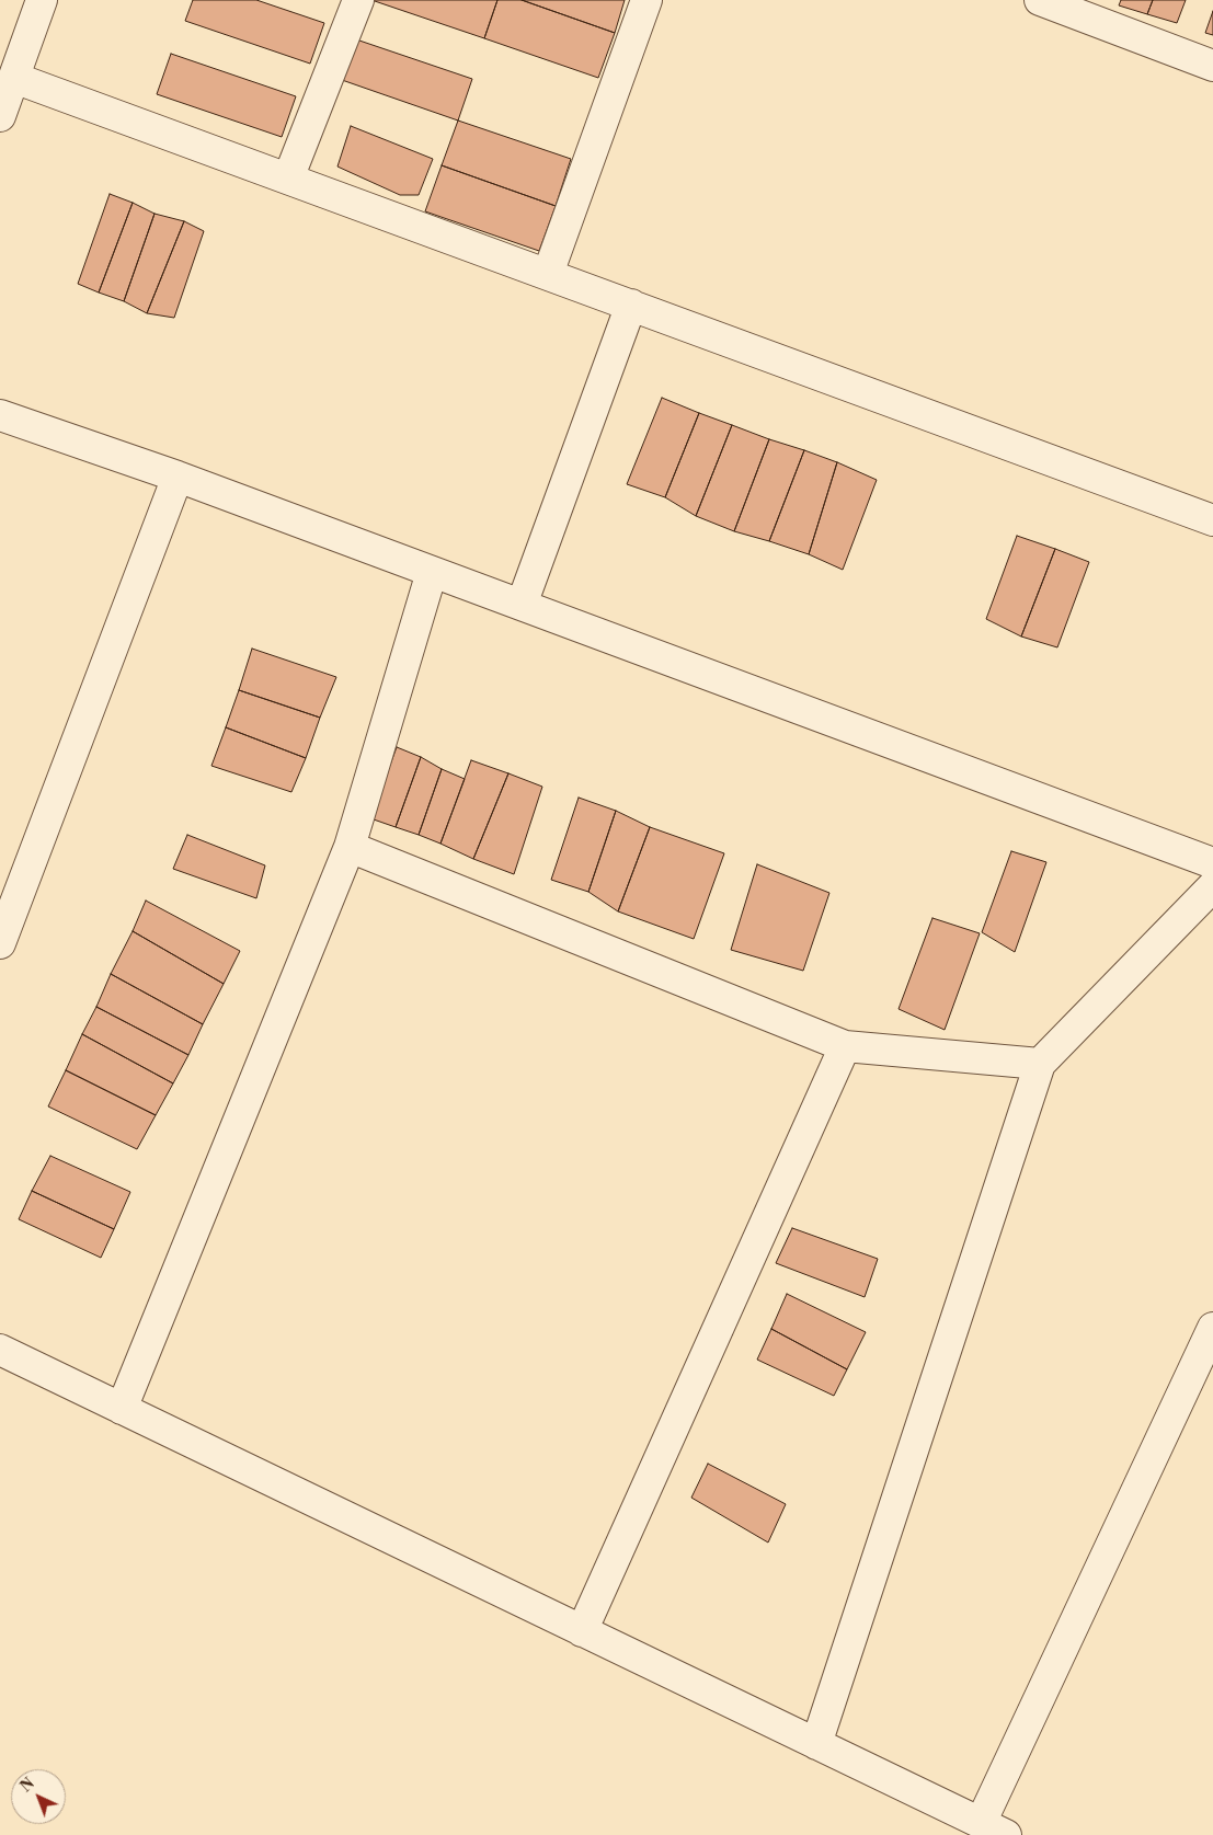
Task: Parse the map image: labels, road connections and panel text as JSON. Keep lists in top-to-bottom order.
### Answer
{
  "north": "top left"
}
